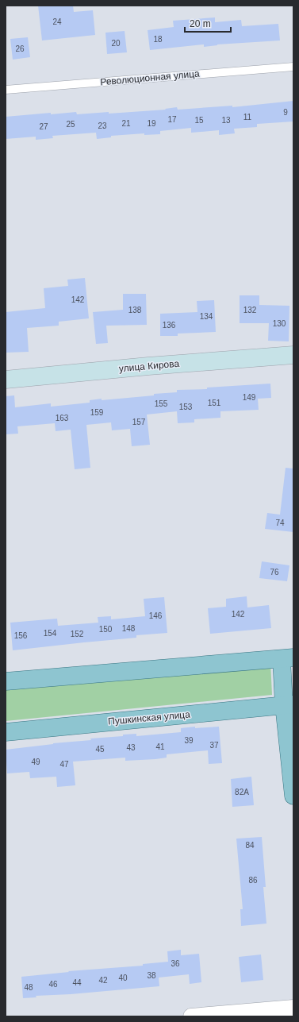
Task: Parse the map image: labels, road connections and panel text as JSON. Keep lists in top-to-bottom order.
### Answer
{
  "streets": {
    "main road": ["Пушкинская улица"],
    "street": ["улица Кирова"],
    "lane": ["Революционная улица"]
  },
  "house_numbers": [
    "24",
    "18",
    "20",
    "26",
    "9",
    "11",
    "17",
    "15",
    "13",
    "21",
    "19",
    "25",
    "23",
    "27",
    "142",
    "138",
    "132",
    "134",
    "130",
    "136",
    "149",
    "151",
    "155",
    "153",
    "159",
    "163",
    "157",
    "74",
    "76",
    "142",
    "146",
    "148",
    "150",
    "154",
    "152",
    "156",
    "39",
    "37",
    "41",
    "43",
    "45",
    "49",
    "47",
    "82А",
    "84",
    "86",
    "36",
    "38",
    "40",
    "42",
    "44",
    "46",
    "48"
  ],
  "scale_bar": "20 m"
}
